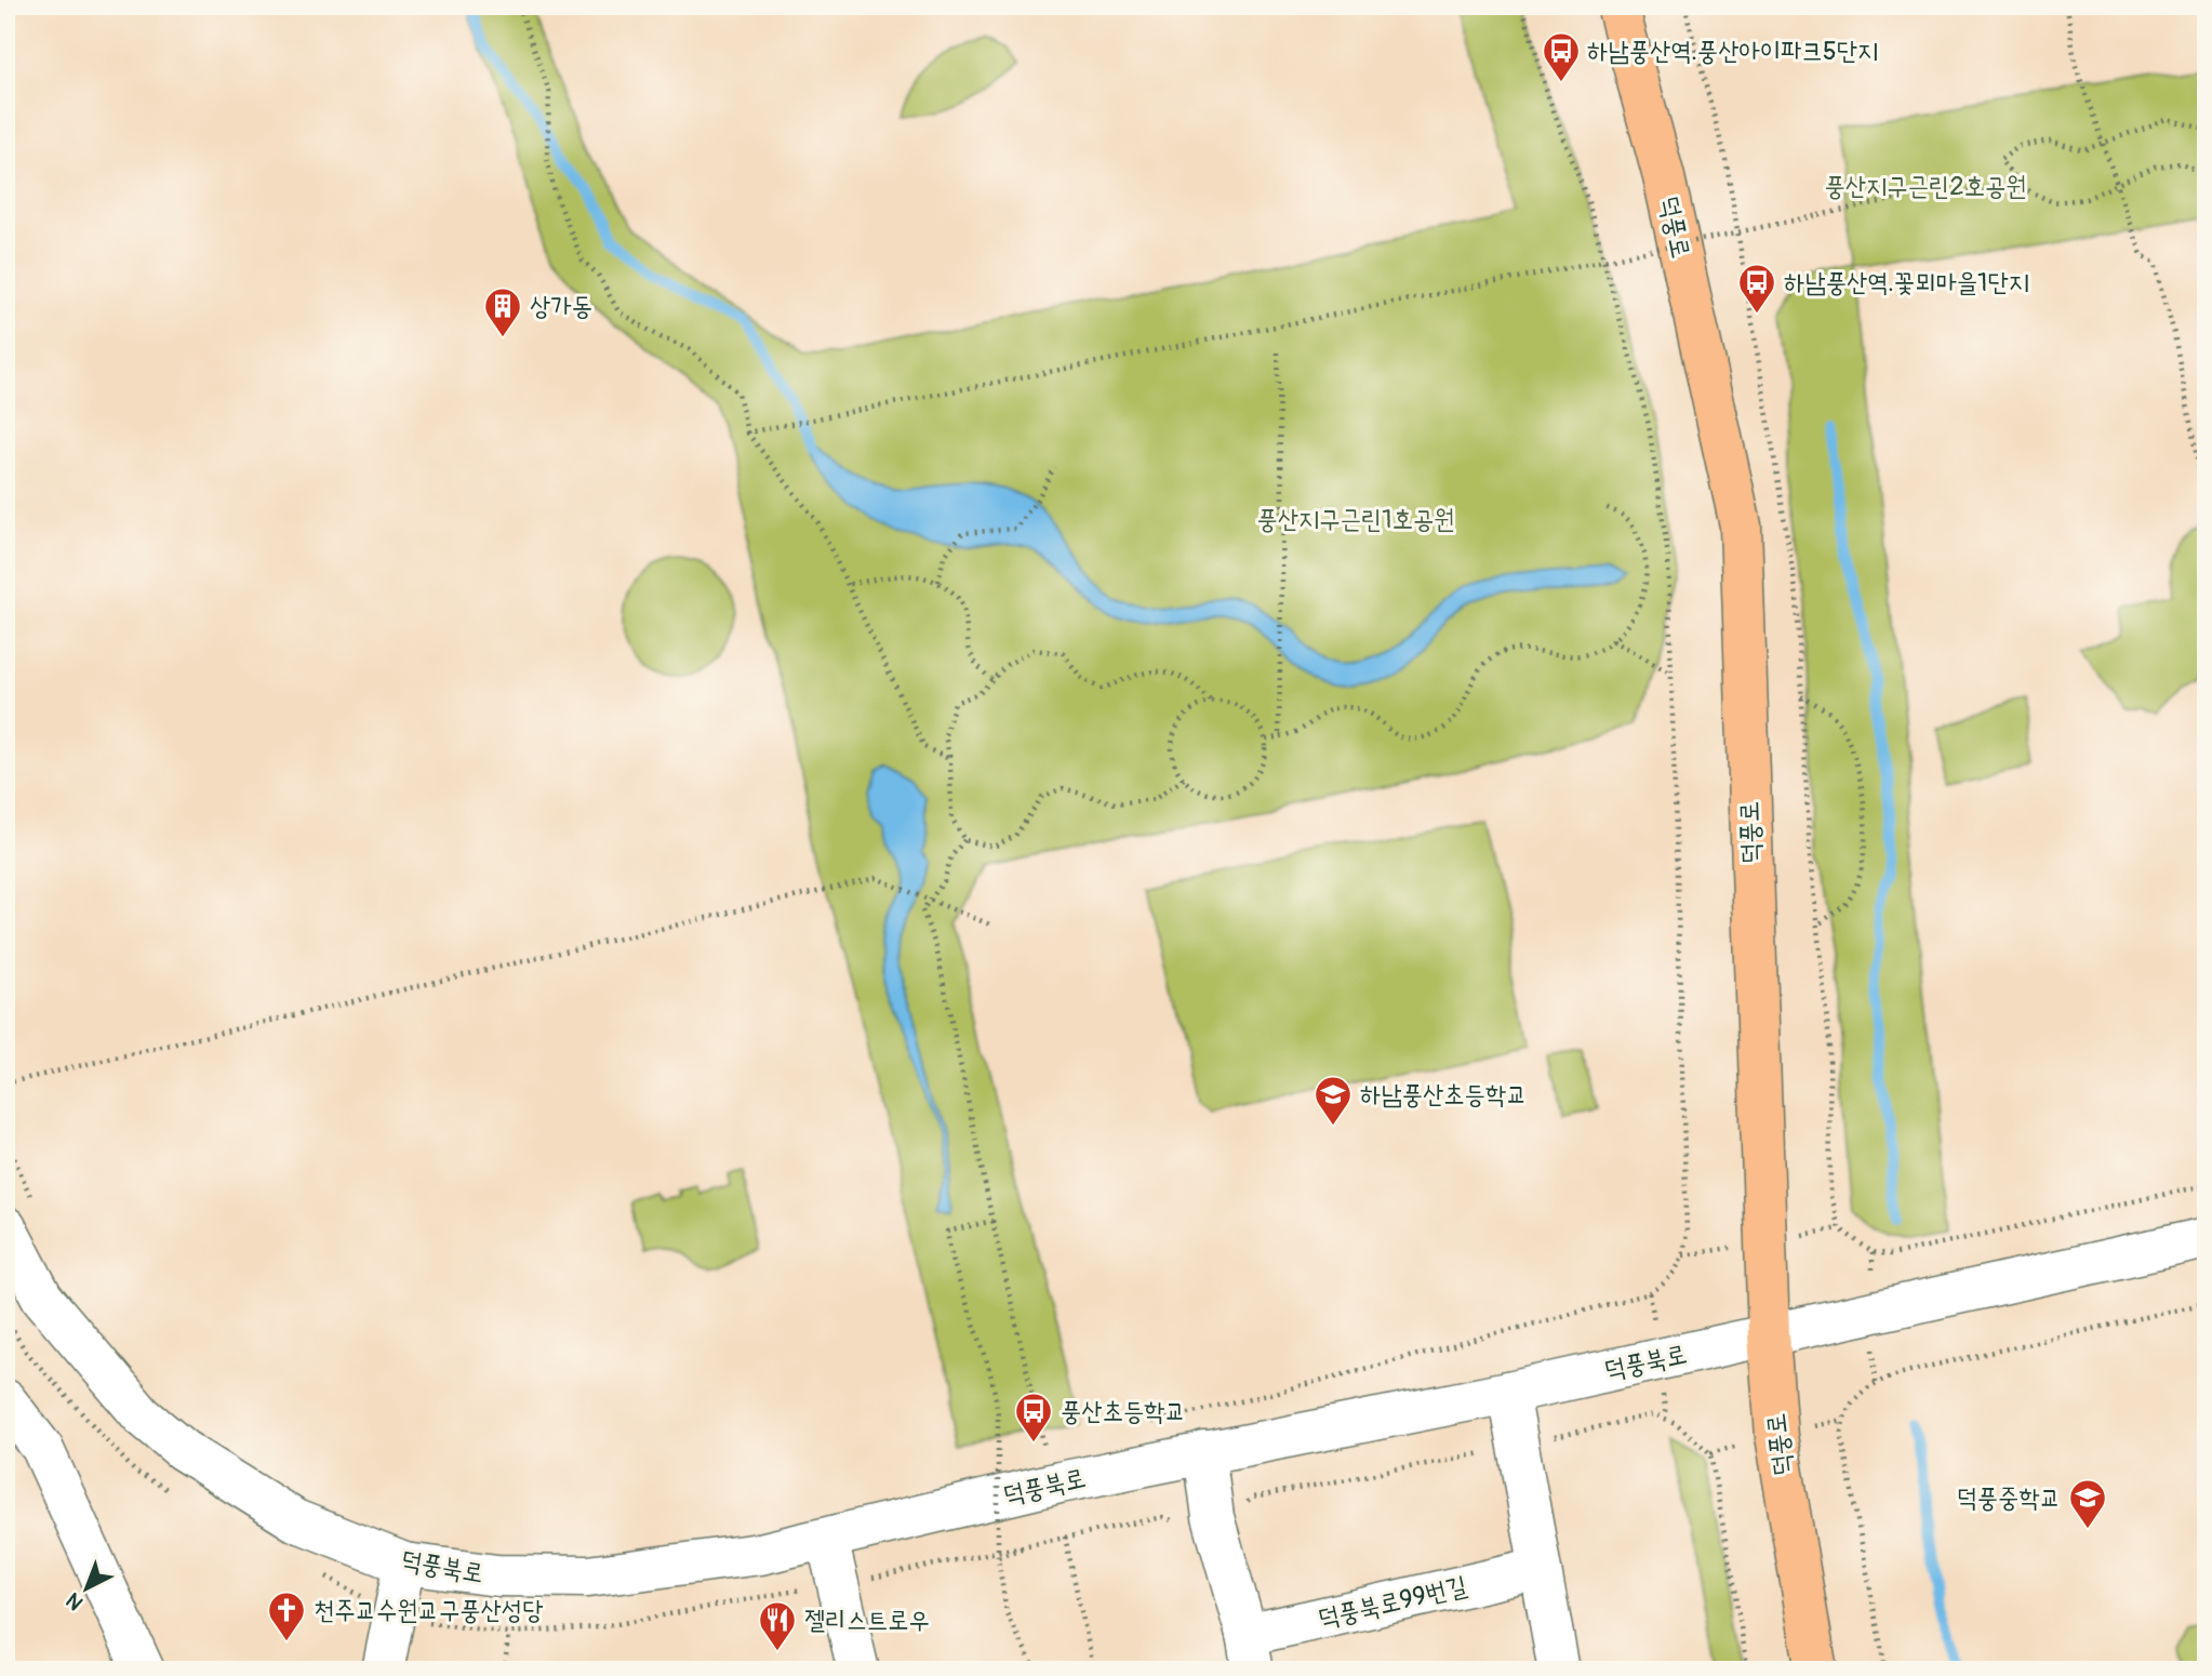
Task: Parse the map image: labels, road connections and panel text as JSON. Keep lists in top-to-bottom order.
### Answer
{
  "streets": {
    "main road": ["덕풍로"],
    "street": ["덕풍북로", "덕풍북로99번길"]
  },
  "crossings": [
    ["덕풍로", "덕풍북로"],
    ["덕풍북로", "덕풍북로99번길"]
  ],
  "parks": ["풍산지구근린2호공원", "풍산지구근린1호공원"],
  "places": {
    "bus stop": ["하남풍산역.풍산아이파크5단지", "하남풍산역.꽃뫼마을1단지", "풍산초등학교"],
    "building": ["상가동"],
    "school or university": ["하남풍산초등학교", "덕풍중학교"],
    "church": ["천주교수원교구풍산성당"],
    "restaurant": ["젤리스트로우"]
  },
  "north": "bottom left"
}
